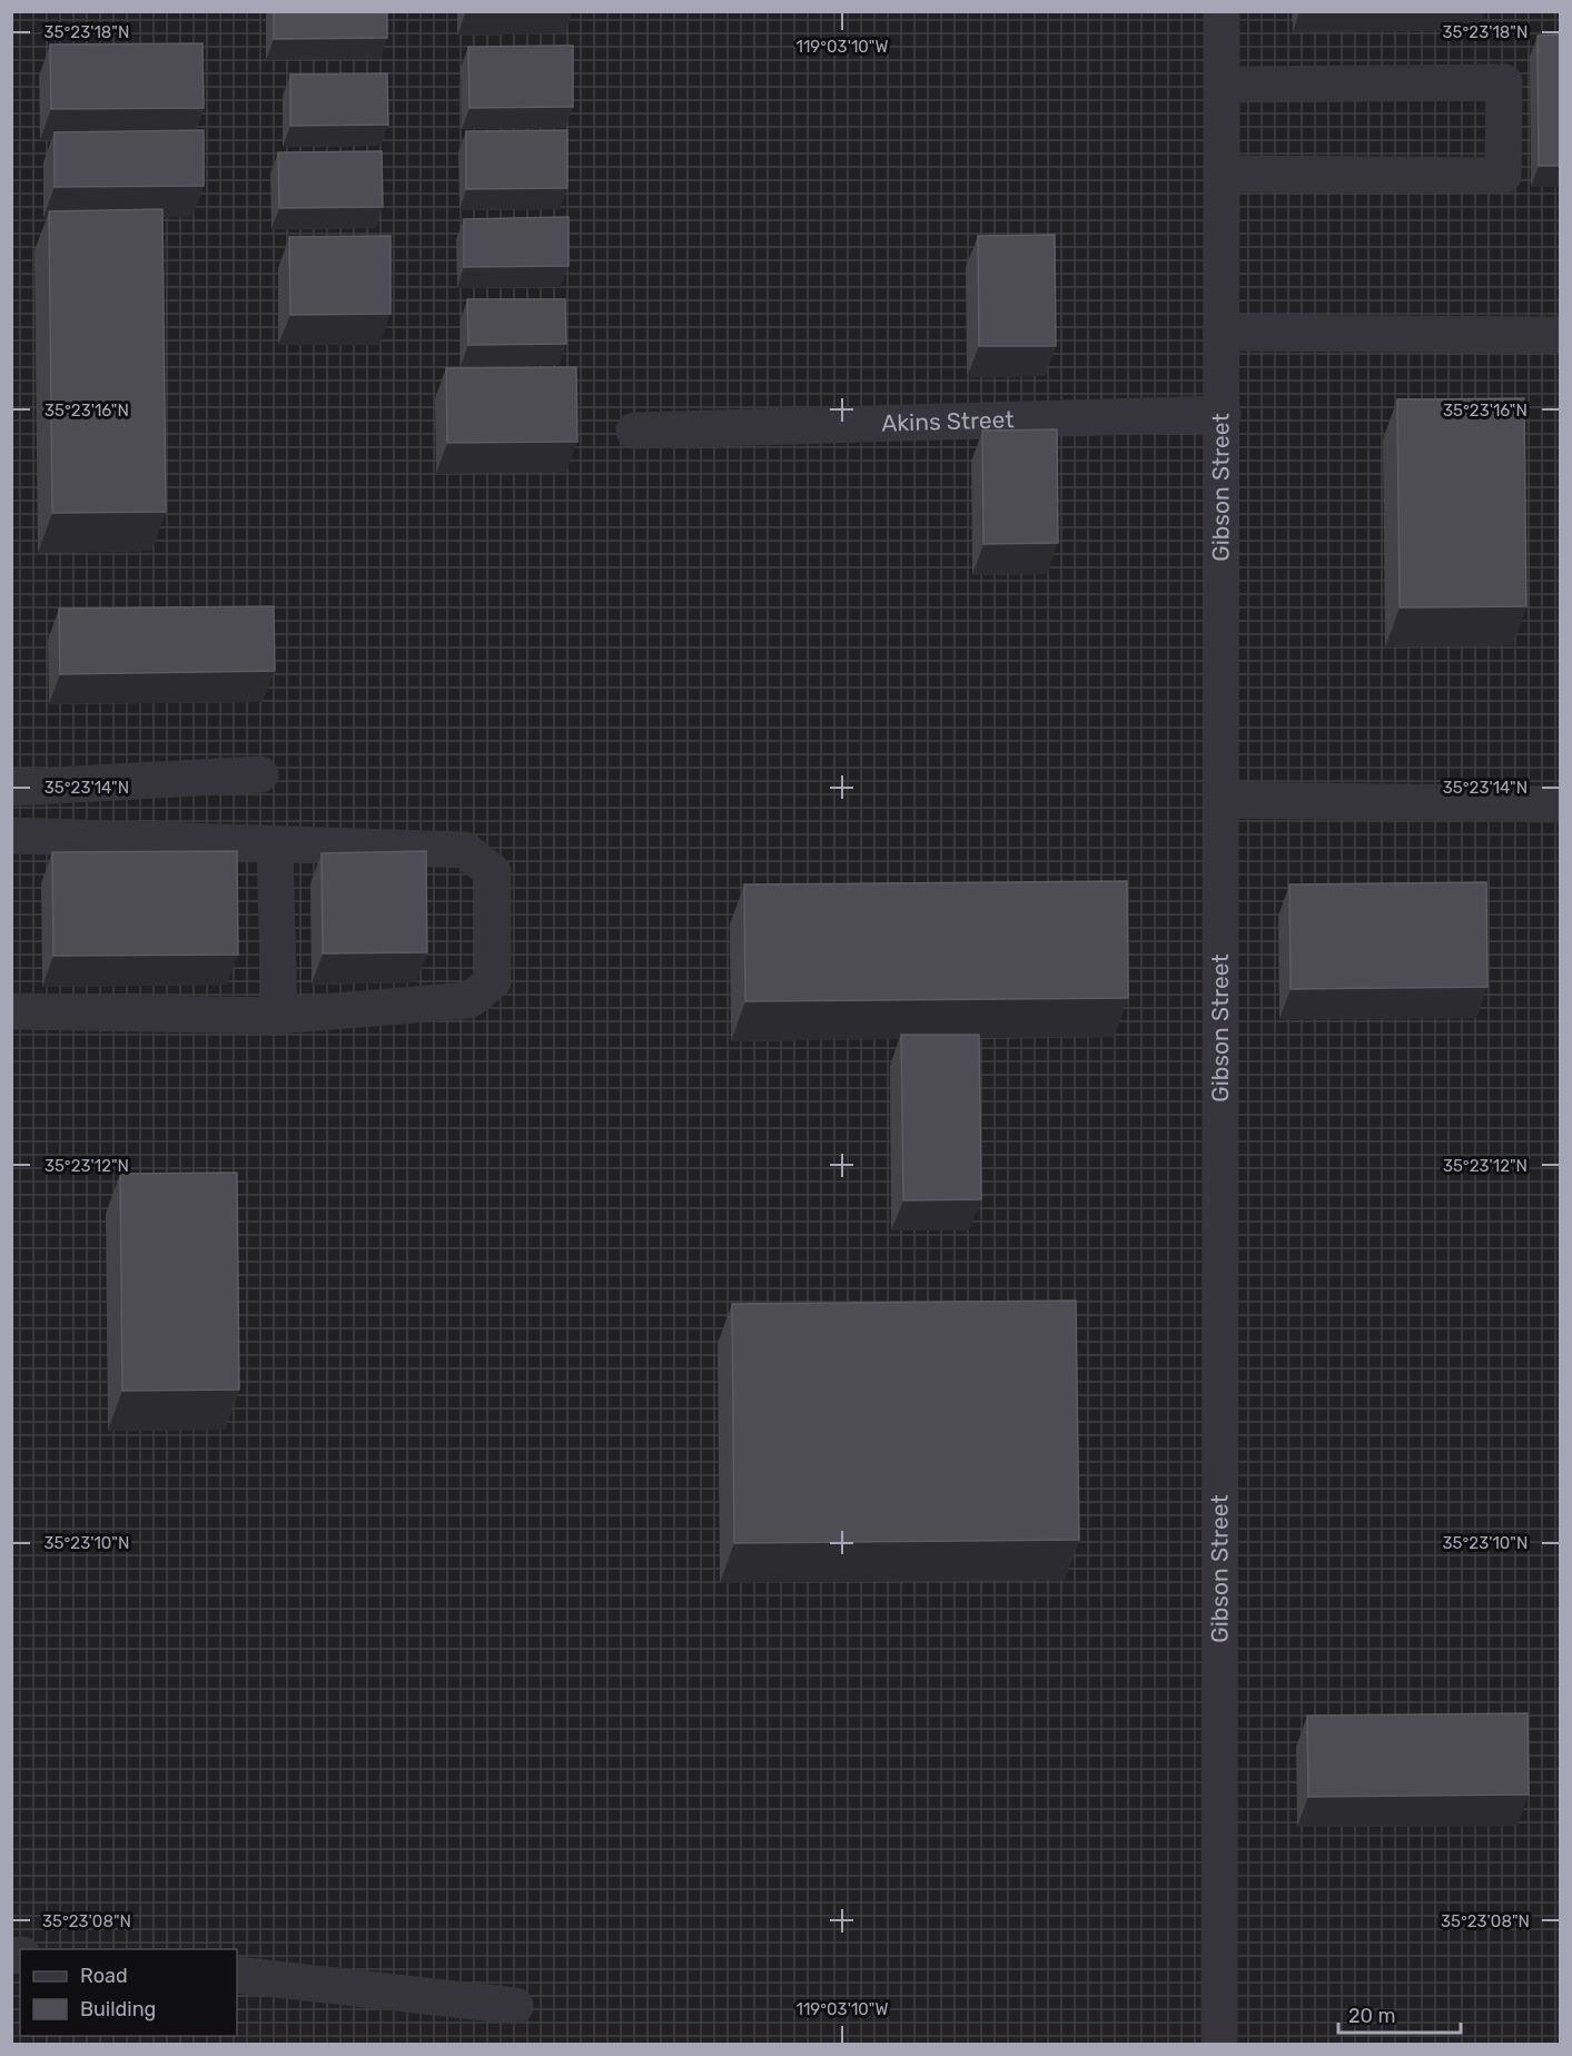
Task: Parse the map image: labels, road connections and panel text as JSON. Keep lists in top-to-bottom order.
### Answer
{
  "streets": {
    "street": ["Akins Street", "Gibson Street"]
  },
  "crossings": [
    ["Akins Street", "Gibson Street"]
  ],
  "legend": ["Road", "Building"],
  "scale_bar": "20 m",
  "coordinates": [
    "35°23'18\"N",
    "119°03'10\"W",
    "35°23'16\"N",
    "35°23'14\"N",
    "35°23'12\"N",
    "35°23'10\"N",
    "35°23'08\"N"
  ]
}
